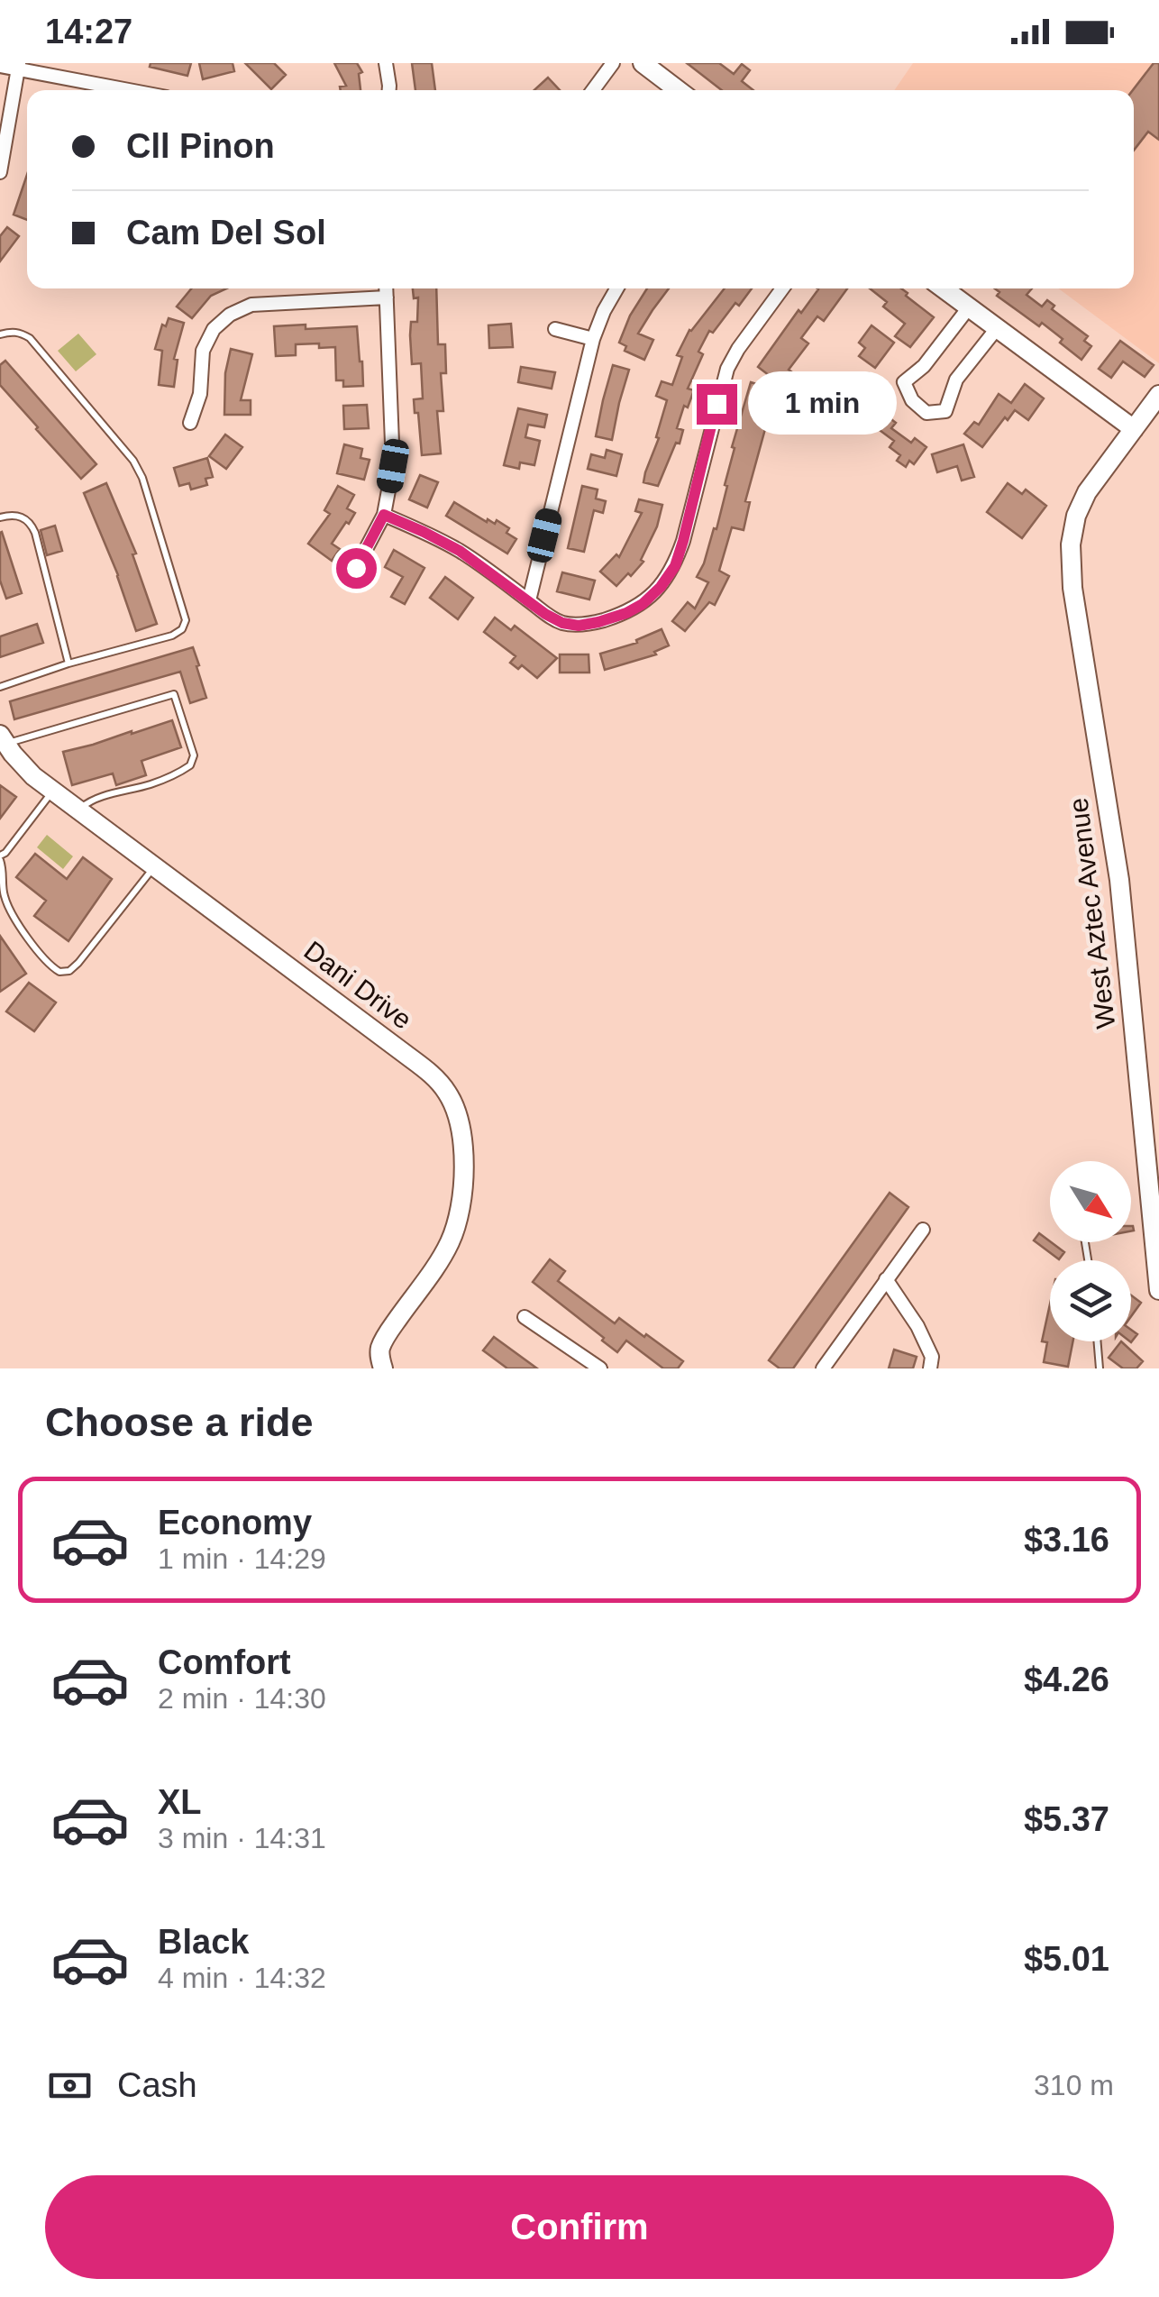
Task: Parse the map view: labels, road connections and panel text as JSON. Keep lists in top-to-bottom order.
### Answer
{
  "streets": {
    "street": ["West Aztec Avenue", "Dani Drive"]
  },
  "north": "bottom right",
  "page": {
    "status": "14:27",
    "banner": ["Cll Pinon", "Cam Del Sol"],
    "bubble": "1 min",
    "heading": "Choose a ride",
    "list": [
      {
        "name": "Economy",
        "note": "1 min · 14:29",
        "value": "$3.16"
      },
      {
        "name": "Comfort",
        "note": "2 min · 14:30",
        "value": "$4.26"
      },
      {
        "name": "XL",
        "note": "3 min · 14:31",
        "value": "$5.37"
      },
      {
        "name": "Black",
        "note": "4 min · 14:32",
        "value": "$5.01"
      }
    ],
    "pay": ["Cash", "310 m"],
    "buttons": "Confirm"
  }
}
